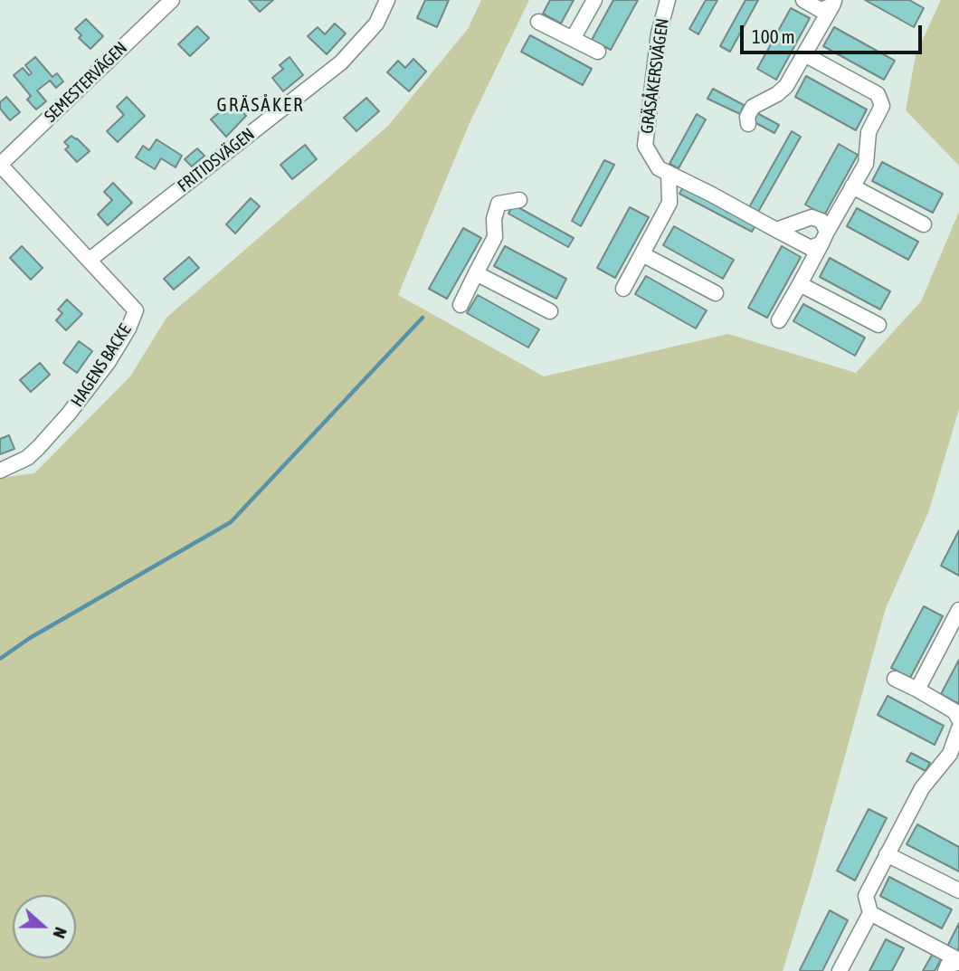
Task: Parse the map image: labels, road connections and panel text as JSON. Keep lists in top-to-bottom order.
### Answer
{
  "streets": {
    "street": [
      "GRÄSÅKERSVÄGEN",
      "SEMESTERVÄGEN",
      "FRITIDSVÄGEN",
      "HAGENS BACKE"
    ]
  },
  "crossings": [
    ["SEMESTERVÄGEN", "HAGENS BACKE"],
    ["FRITIDSVÄGEN", "HAGENS BACKE"]
  ],
  "districts": ["GRÄSÅKER"],
  "scale_bar": "100 m",
  "north": "right"
}
